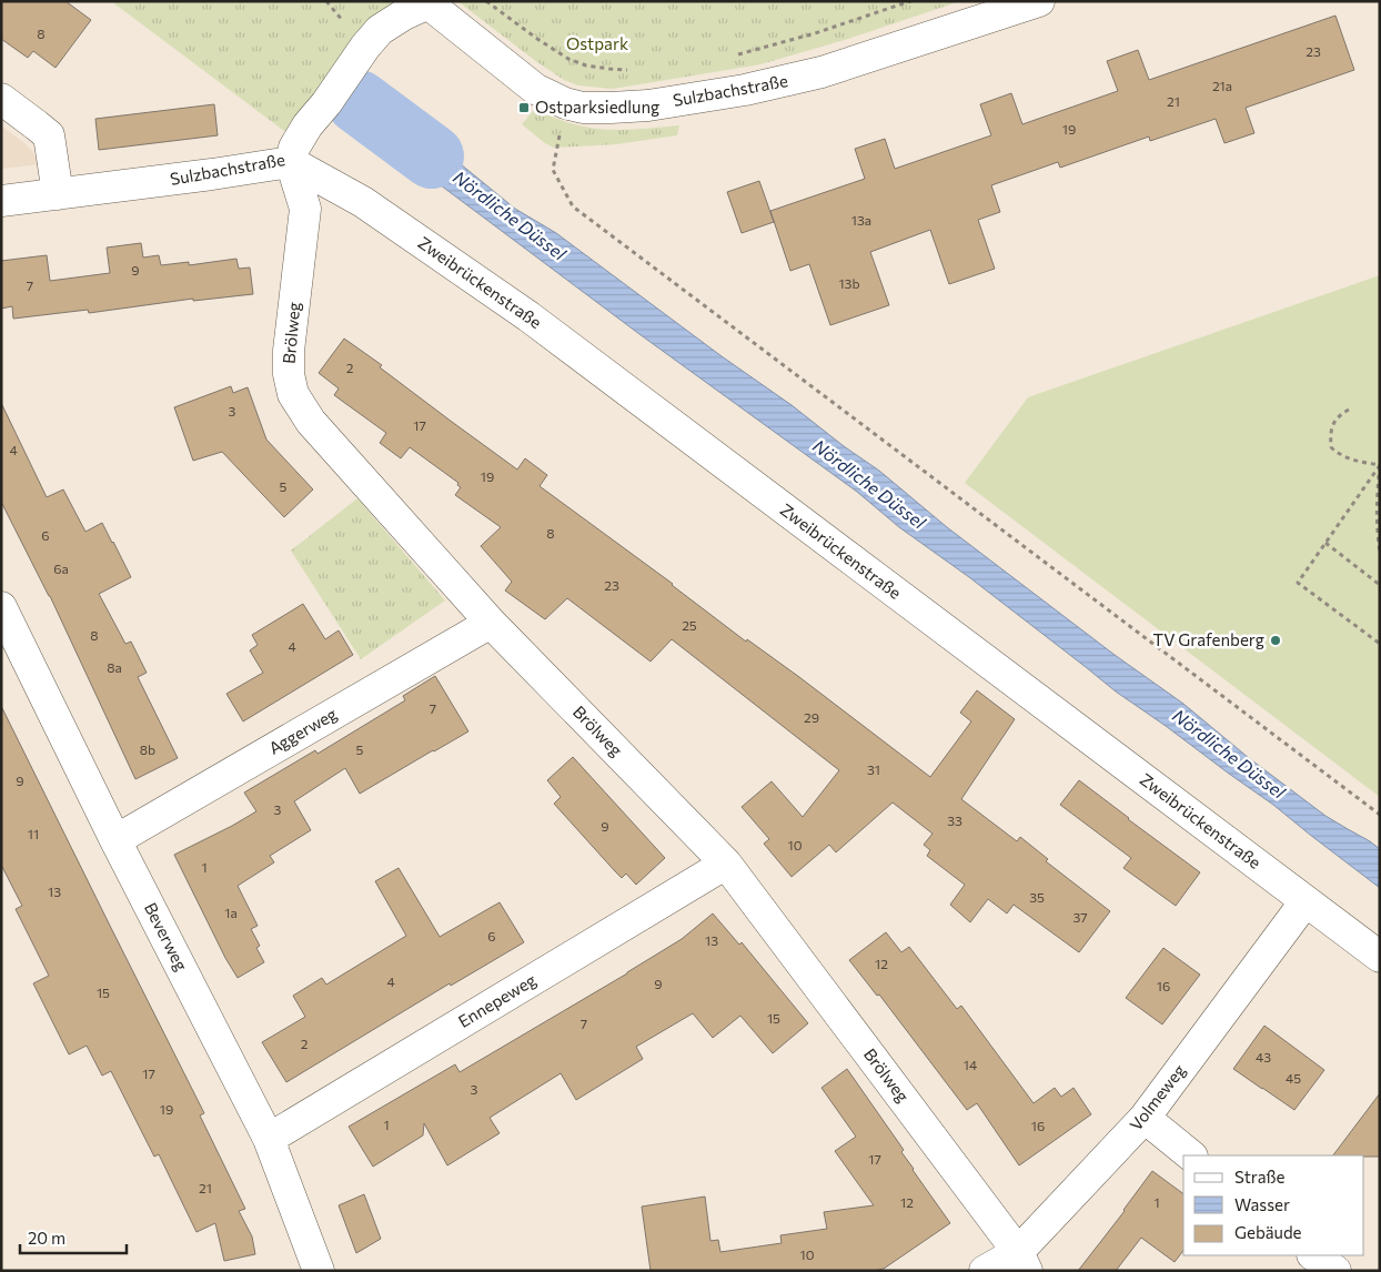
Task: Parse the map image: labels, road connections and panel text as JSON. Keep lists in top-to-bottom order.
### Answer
{
  "streets": {
    "street": [
      "Sulzbachstraße",
      "Zweibrückenstraße",
      "Brölweg",
      "Aggerweg",
      "Beverweg",
      "Ennepeweg",
      "Volmeweg"
    ]
  },
  "crossings": [
    ["Sulzbachstraße", "Zweibrückenstraße"],
    ["Sulzbachstraße", "Brölweg"],
    ["Zweibrückenstraße", "Brölweg"],
    ["Zweibrückenstraße", "Volmeweg"],
    ["Brölweg", "Aggerweg"],
    ["Brölweg", "Ennepeweg"],
    ["Brölweg", "Volmeweg"],
    ["Aggerweg", "Beverweg"],
    ["Beverweg", "Ennepeweg"]
  ],
  "water": ["Nördliche Düssel"],
  "parks": ["Ostpark"],
  "places": {
    "transit": ["Ostparksiedlung"],
    "other": ["TV Grafenberg"]
  },
  "house_numbers": [
    "8",
    "23",
    "21a",
    "21",
    "19",
    "13a",
    "9",
    "13b",
    "7",
    "2",
    "3",
    "17",
    "4",
    "19",
    "5",
    "8",
    "6",
    "6a",
    "23",
    "25",
    "8",
    "4",
    "8a",
    "7",
    "29",
    "8b",
    "5",
    "31",
    "9",
    "3",
    "33",
    "9",
    "11",
    "10",
    "1",
    "13",
    "35",
    "1a",
    "37",
    "6",
    "13",
    "12",
    "4",
    "9",
    "16",
    "15",
    "15",
    "7",
    "2",
    "43",
    "14",
    "17",
    "45",
    "3",
    "19",
    "1",
    "16",
    "17",
    "21",
    "12",
    "1",
    "10"
  ],
  "legend": ["Straße", "Wasser", "Gebäude"],
  "scale_bar": "20 m"
}
